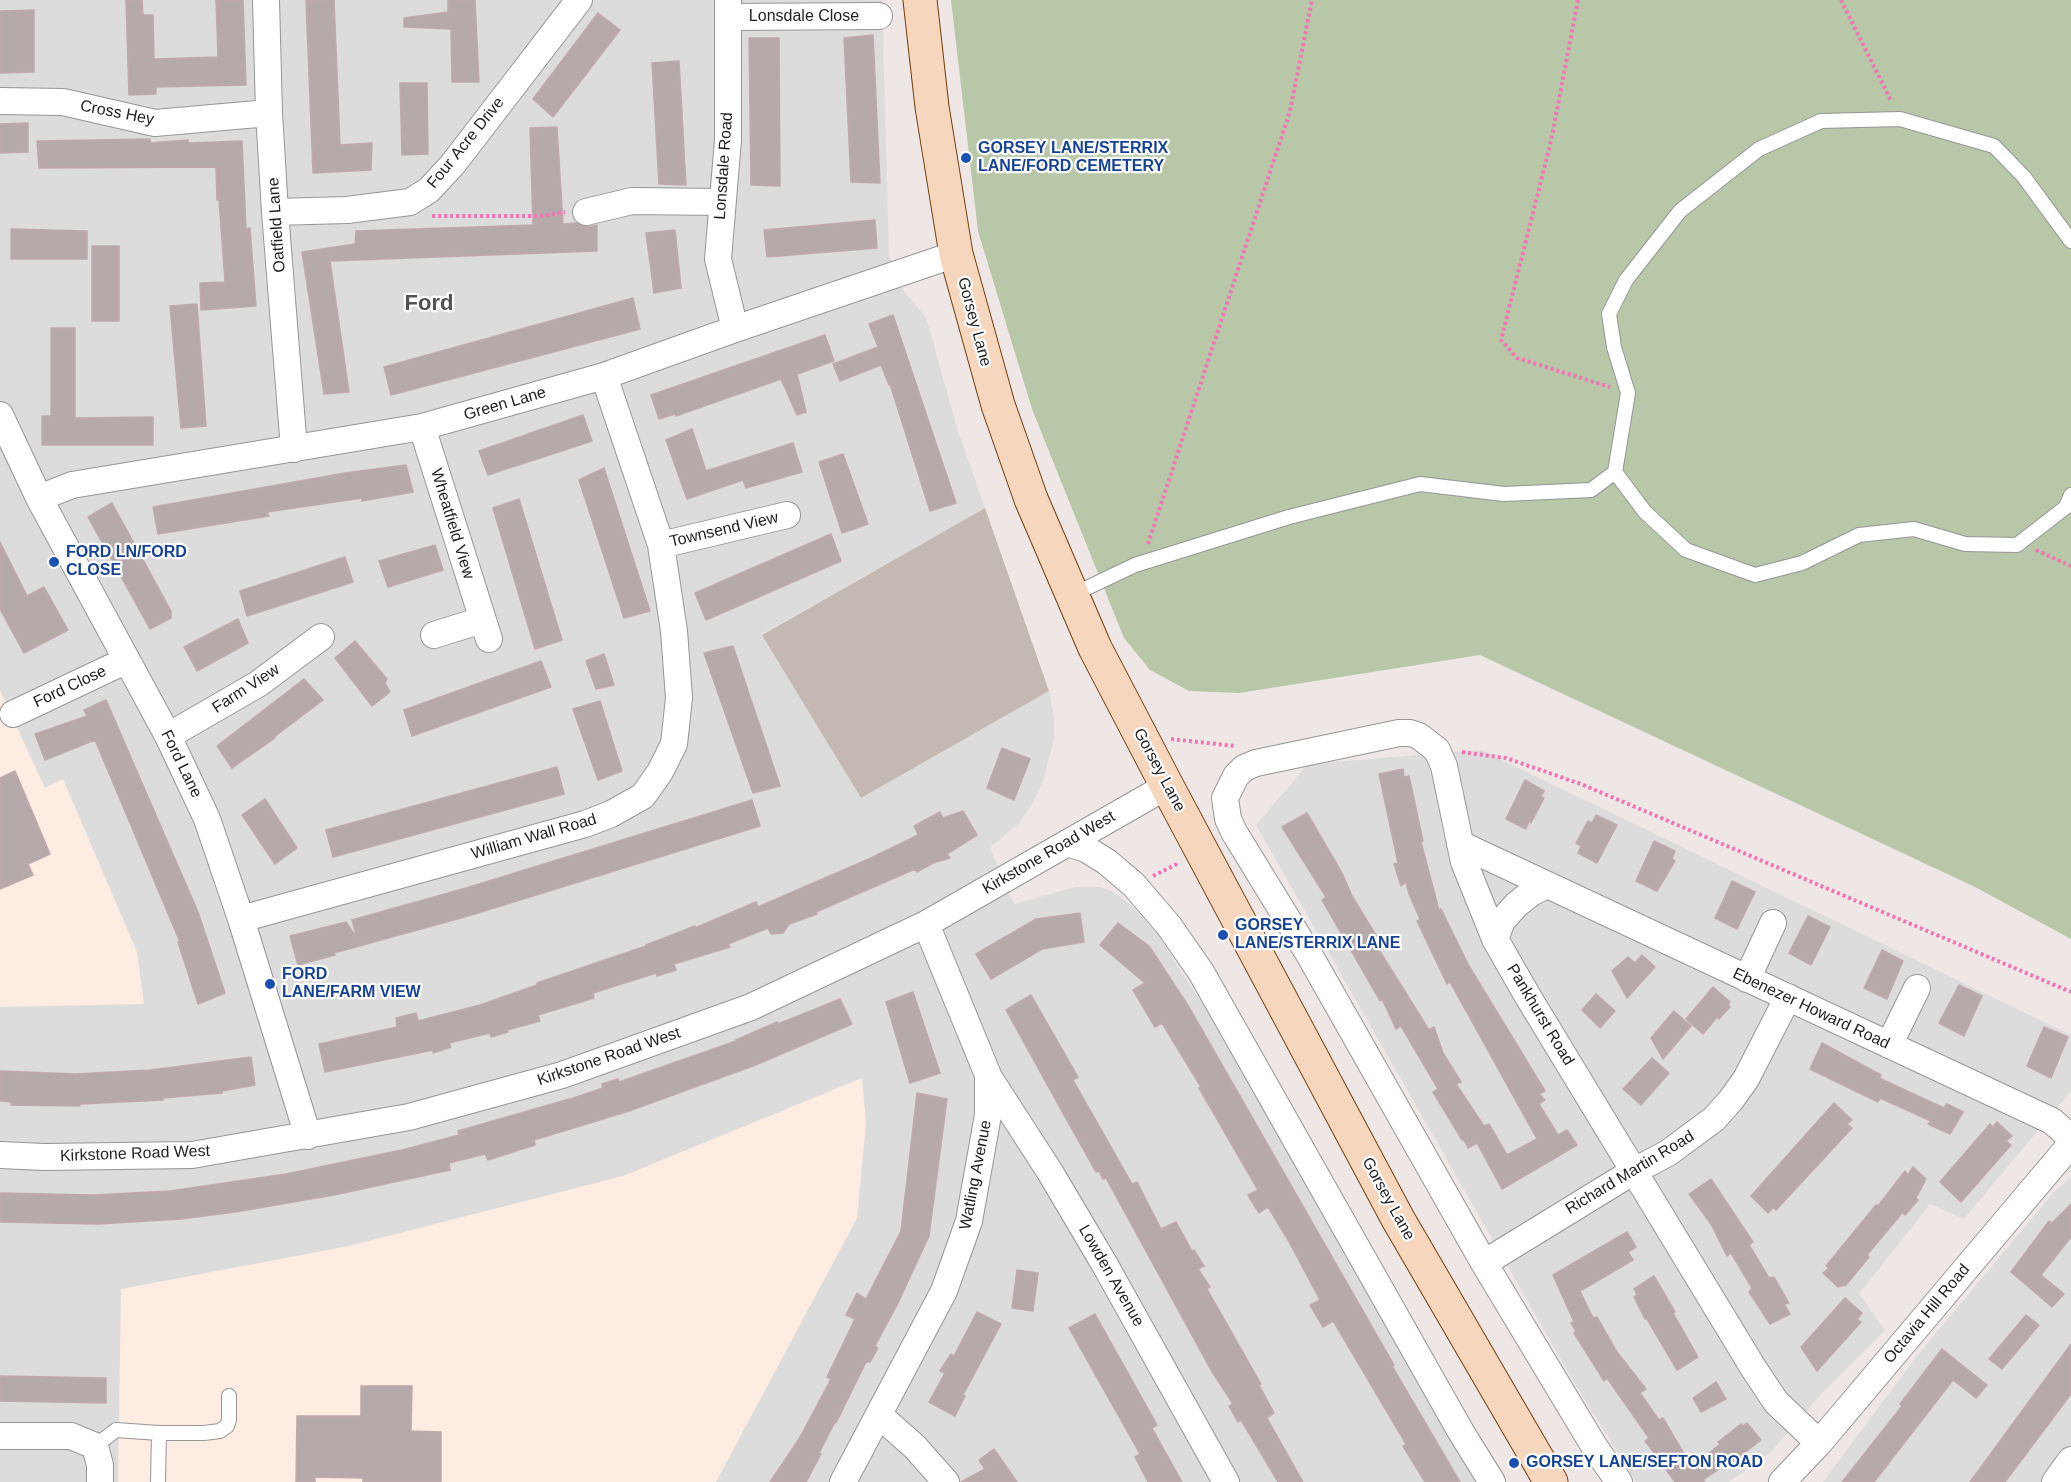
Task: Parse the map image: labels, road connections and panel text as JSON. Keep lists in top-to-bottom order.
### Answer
{
  "streets": {
    "main road": ["Gorsey Lane"],
    "street": [
      "Lonsdale Close",
      "Cross Hey",
      "Four Acre Drive",
      "Lonsdale Road",
      "Oatfield Lane",
      "Green Lane",
      "Wheatfield View",
      "Townsend View",
      "Ford Close",
      "Farm View",
      "Ford Lane",
      "William Wall Road",
      "Kirkstone Road West",
      "Ebenezer Howard Road",
      "Pankhurst Road",
      "Richard Martin Road",
      "Watling Avenue",
      "Lowden Avenue",
      "Octavia Hill Road"
    ]
  },
  "crossings": [
    ["Lonsdale Close", "Lonsdale Road"],
    ["Cross Hey", "Oatfield Lane"],
    ["Four Acre Drive", "Oatfield Lane"],
    ["Lonsdale Road", "Green Lane"],
    ["Oatfield Lane", "Green Lane"],
    ["Gorsey Lane", "Green Lane"],
    ["Gorsey Lane", "Kirkstone Road West"],
    ["Green Lane", "Wheatfield View"],
    ["Green Lane", "Ford Lane"],
    ["Green Lane", "William Wall Road"],
    ["Townsend View", "William Wall Road"],
    ["Ford Close", "Ford Lane"],
    ["Farm View", "Ford Lane"],
    ["Ford Lane", "William Wall Road"],
    ["Ford Lane", "Kirkstone Road West"],
    ["Kirkstone Road West", "Watling Avenue"],
    ["Ebenezer Howard Road", "Pankhurst Road"],
    ["Ebenezer Howard Road", "Richard Martin Road"],
    ["Pankhurst Road", "Richard Martin Road"],
    ["Pankhurst Road", "Octavia Hill Road"],
    ["Watling Avenue", "Lowden Avenue"]
  ],
  "districts": ["Ford"],
  "places": [
    "GORSEY LANE/STERRIX LANE/FORD CEMETERY",
    "FORD LN/FORD CLOSE",
    "GORSEY LANE/STERRIX LANE",
    "FORD LANE/FARM VIEW",
    "GORSEY LANE/SEFTON ROAD"
  ]
}
